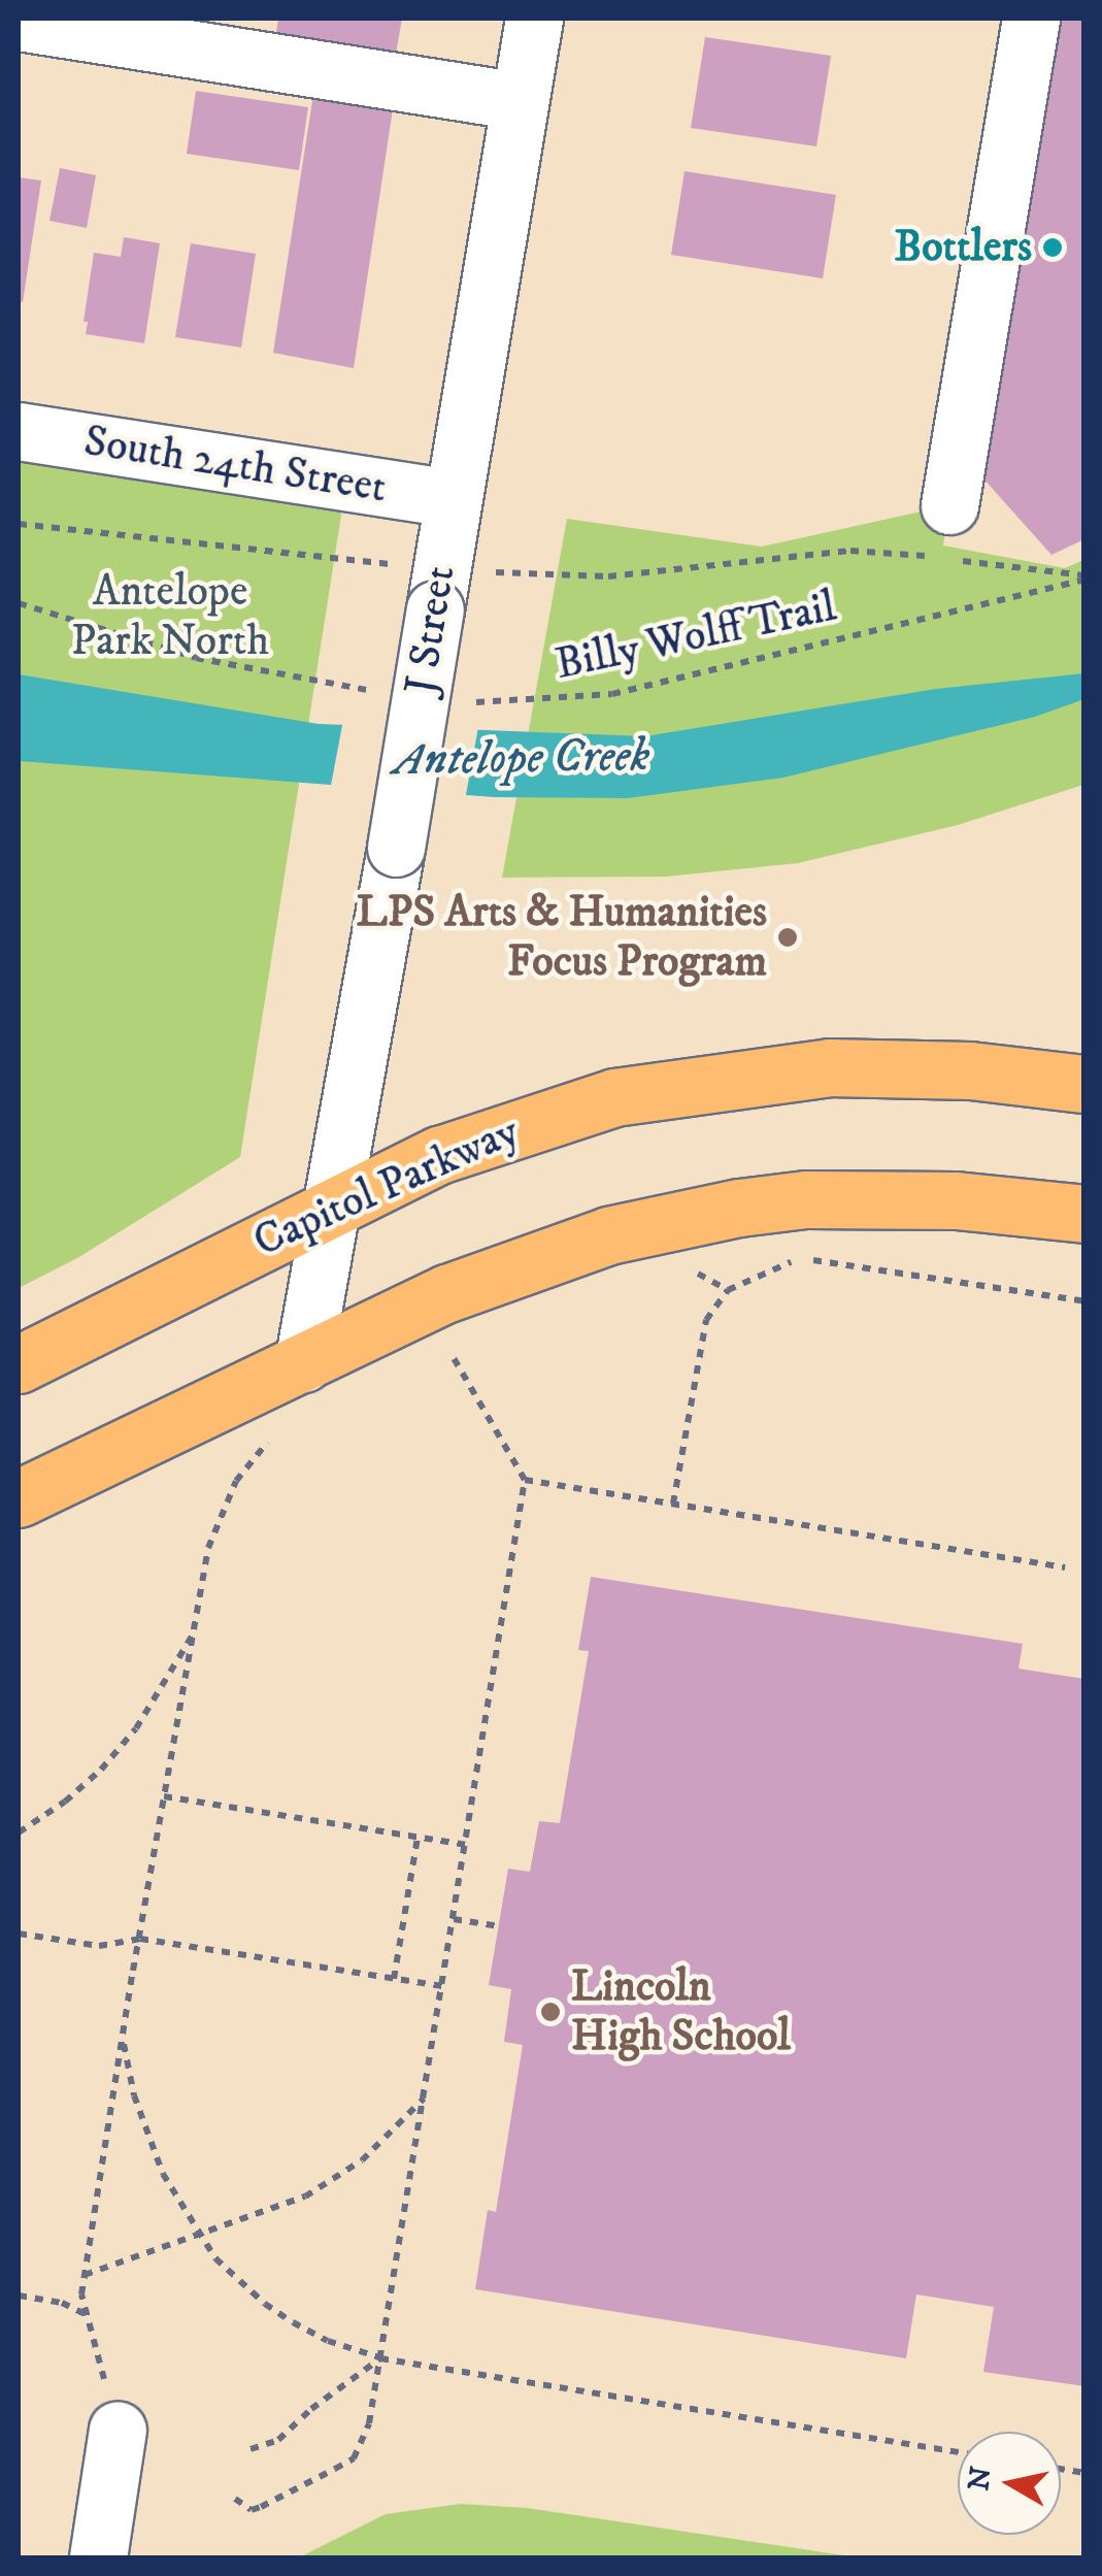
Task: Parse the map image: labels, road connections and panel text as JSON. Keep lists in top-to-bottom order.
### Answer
{
  "streets": {
    "main road": ["Capitol Parkway"],
    "street": ["South 24th Street", "J Street"],
    "path": ["Billy Wolff Trail"]
  },
  "crossings": [
    ["South 24th Street", "J Street"],
    ["J Street", "Capitol Parkway"]
  ],
  "water": ["Antelope Creek"],
  "parks": ["Antelope Park North"],
  "places": ["Bottlers", "LPS Arts & Humanities Focus Program", "Lincoln High School"],
  "north": "left"
}
